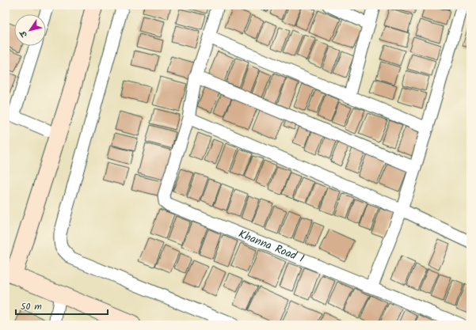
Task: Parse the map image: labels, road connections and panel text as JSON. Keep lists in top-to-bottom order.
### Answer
{
  "streets": {
    "street": ["Khanna Road 1"]
  },
  "scale_bar": "50 m",
  "north": "bottom left"
}
